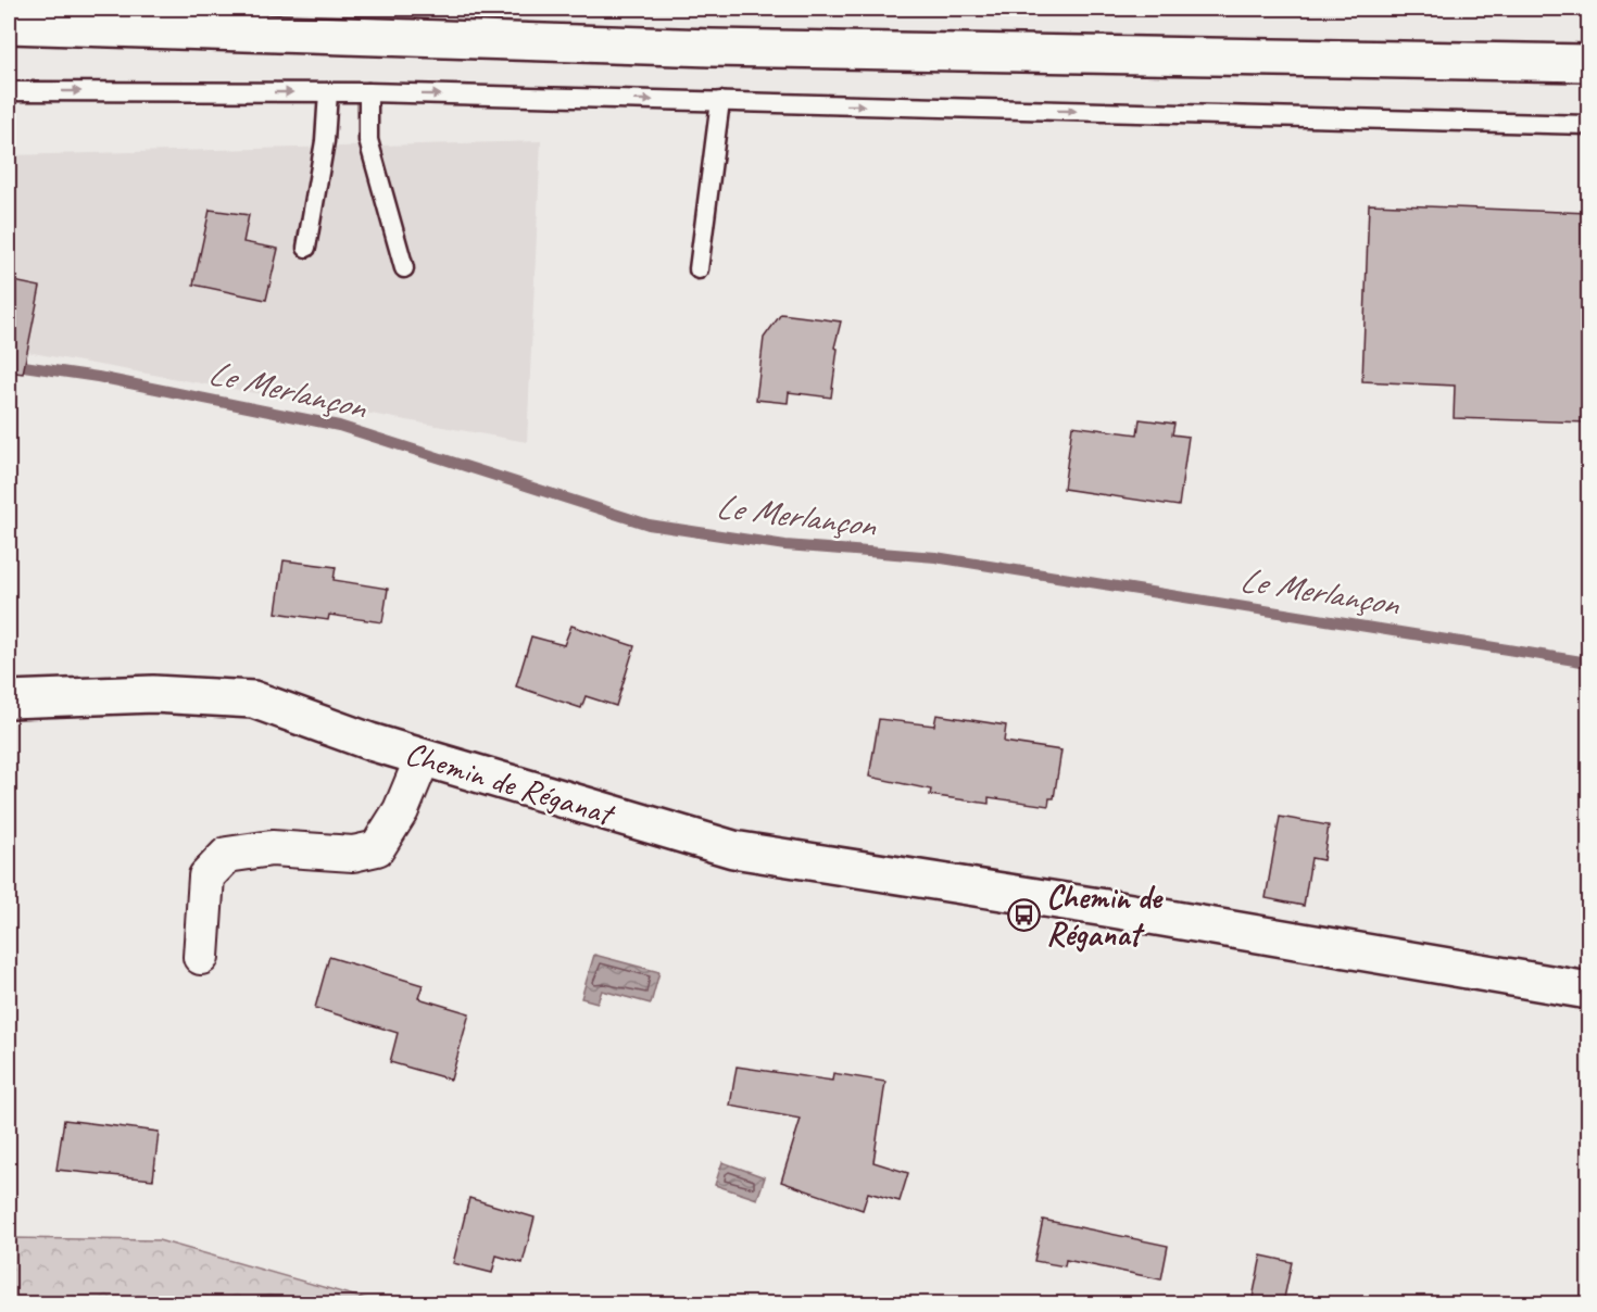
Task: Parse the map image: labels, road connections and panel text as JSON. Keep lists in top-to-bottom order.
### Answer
{
  "streets": {
    "street": ["Chemin de Réganat"]
  },
  "water": ["Le Merlançon"],
  "places": {
    "bus stop": ["Chemin de Réganat"]
  }
}
